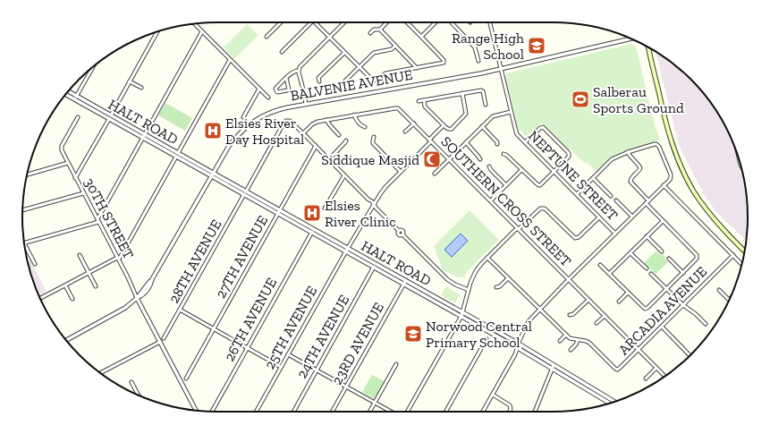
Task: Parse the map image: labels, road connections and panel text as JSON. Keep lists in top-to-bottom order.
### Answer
{
  "streets": {
    "street": [
      "BALVENIE AVENUE",
      "HALT ROAD",
      "NEPTUNE STREET",
      "SOUTHERN CROSS STREET",
      "30TH STREET",
      "27TH AVENUE",
      "28TH AVENUE",
      "ARCADIA AVENUE",
      "26TH AVENUE",
      "25TH AVENUE",
      "24TH AVENUE",
      "23RD AVENUE"
    ]
  },
  "crossings": [
    ["BALVENIE AVENUE", "HALT ROAD"],
    ["BALVENIE AVENUE", "NEPTUNE STREET"],
    ["BALVENIE AVENUE", "30TH STREET"],
    ["HALT ROAD", "27TH AVENUE"],
    ["HALT ROAD", "28TH AVENUE"],
    ["HALT ROAD", "26TH AVENUE"],
    ["HALT ROAD", "25TH AVENUE"],
    ["HALT ROAD", "24TH AVENUE"],
    ["HALT ROAD", "23RD AVENUE"],
    ["SOUTHERN CROSS STREET", "28TH AVENUE"],
    ["SOUTHERN CROSS STREET", "ARCADIA AVENUE"],
    ["SOUTHERN CROSS STREET", "25TH AVENUE"]
  ],
  "places": {
    "school or university": ["Range High School", "Norwood Central Primary School"],
    "sports": ["Salberau Sports Ground"],
    "hospital": ["Elsies River Day Hospital", "Elsies River Clinic"],
    "mosque": ["Siddique Masjid"]
  }
}
